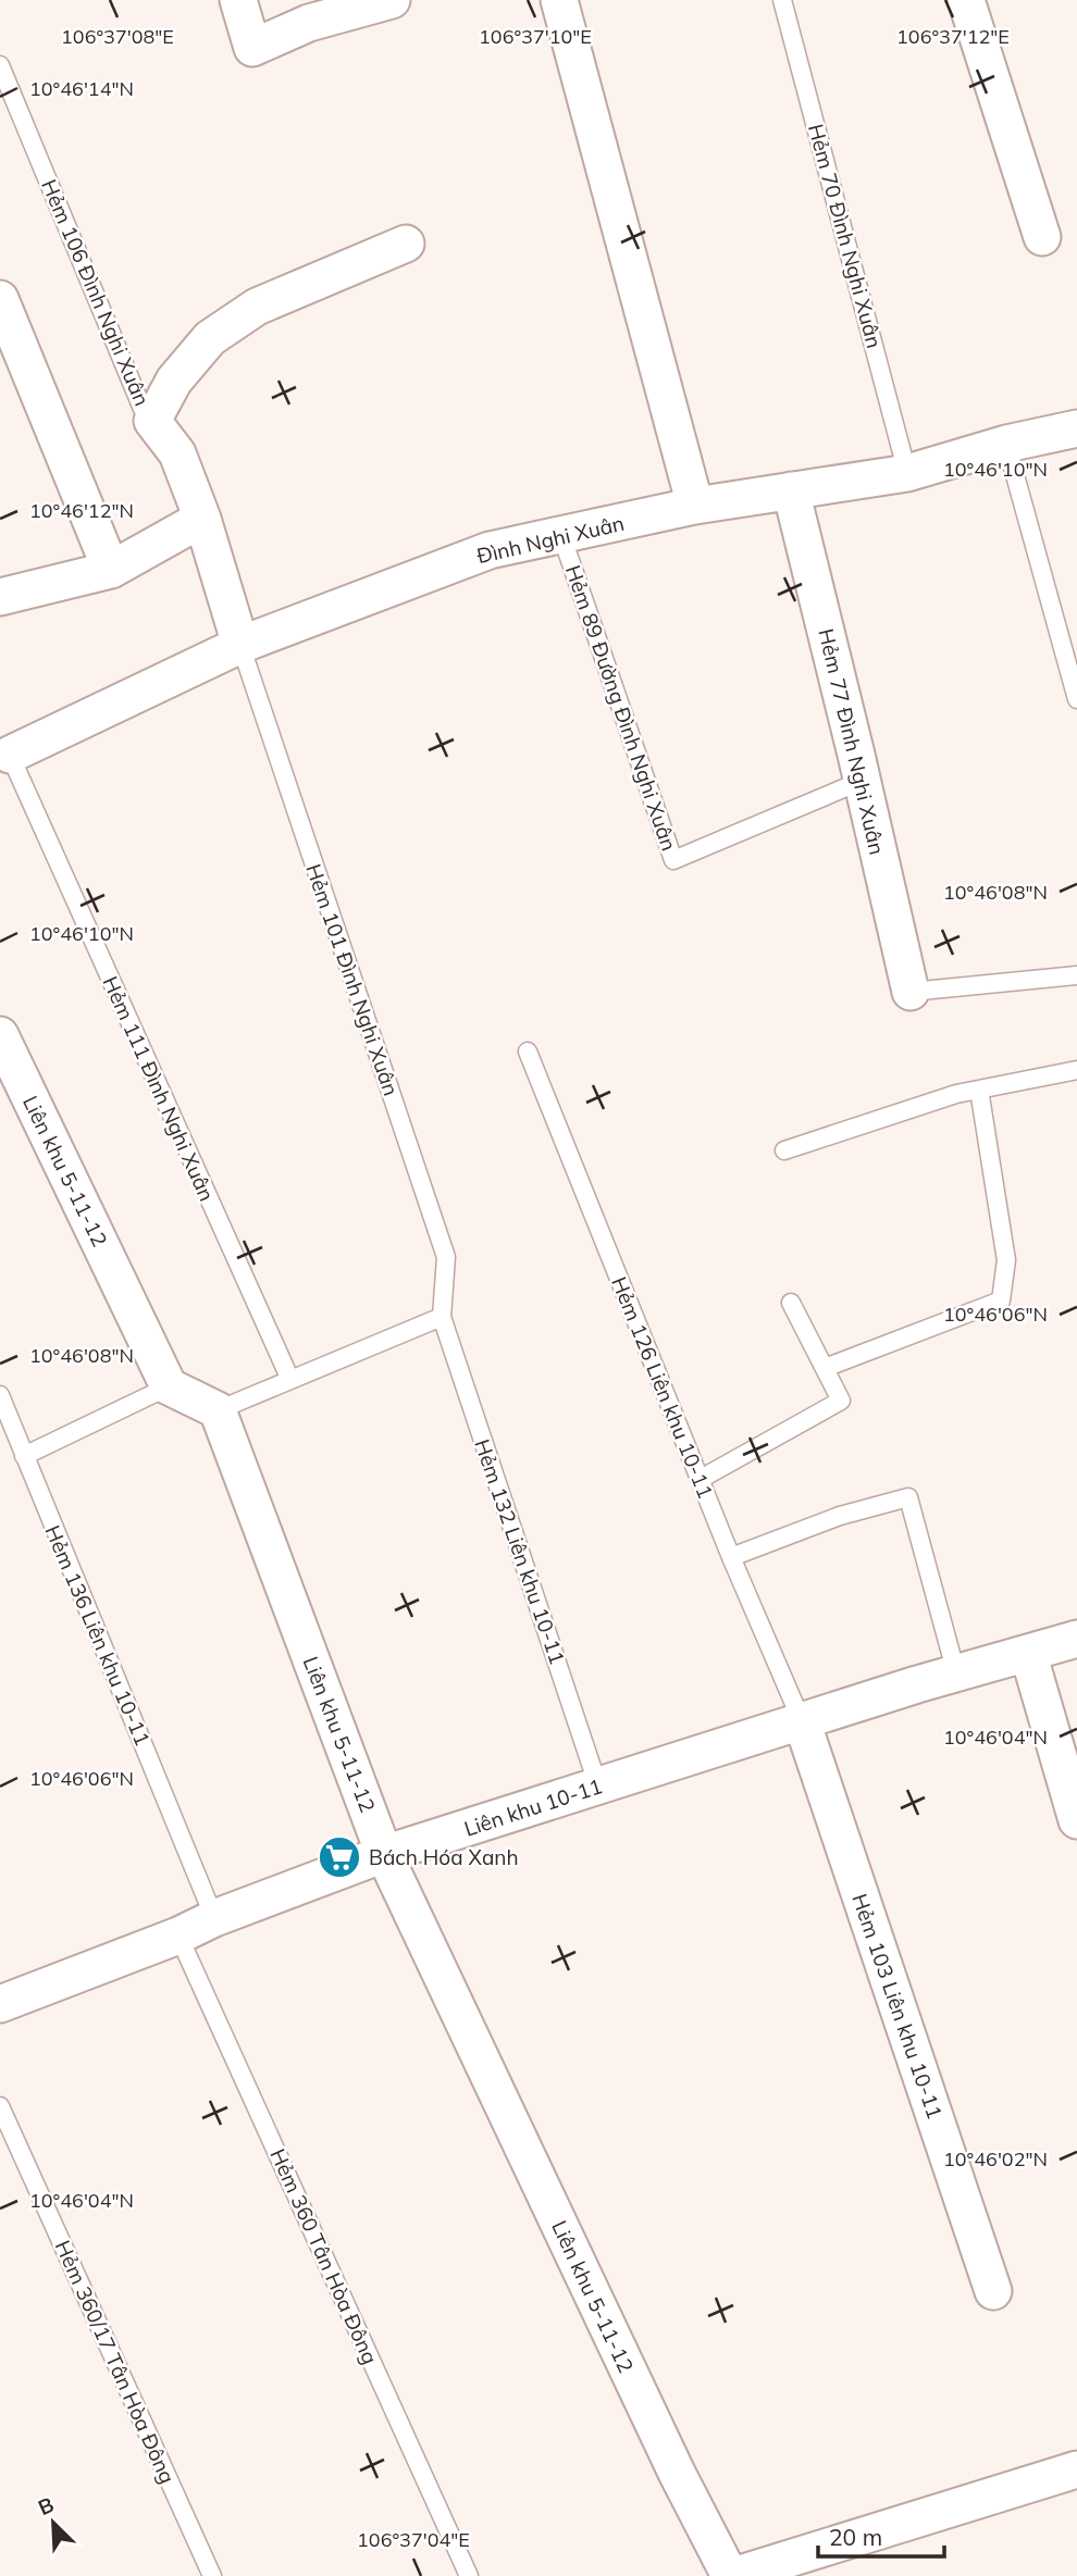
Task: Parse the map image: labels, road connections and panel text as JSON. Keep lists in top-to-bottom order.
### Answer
{
  "streets": {
    "street": [
      "Hẻm 106 Đình Nghi Xuân",
      "Đình Nghi Xuân",
      "Hẻm 77 Đình Nghi Xuân",
      "Liên khu 5-11-12",
      "Liên khu 10-11",
      "Hẻm 103 Liên khu 10-11"
    ],
    "lane": [
      "Hẻm 70 Đình Nghi Xuân",
      "Hẻm 89 Đường Đình Nghi Xuân",
      "Hẻm 101 Đình Nghi Xuân",
      "Hẻm 111 Đình Nghi Xuân",
      "Hẻm 126 Liên khu 10-11",
      "Hẻm 132 Liên khu 10-11",
      "Hẻm 136 Liên khu 10-11",
      "Hẻm 360 Tân Hòa Đông",
      "Hẻm 360/17 Tân Hòa Đông"
    ]
  },
  "crossings": [
    ["Hẻm 70 Đình Nghi Xuân", "Đình Nghi Xuân"],
    ["Hẻm 106 Đình Nghi Xuân", "Đình Nghi Xuân"],
    ["Hẻm 106 Đình Nghi Xuân", "Hẻm 101 Đình Nghi Xuân"],
    ["Đình Nghi Xuân", "Hẻm 89 Đường Đình Nghi Xuân"],
    ["Đình Nghi Xuân", "Hẻm 77 Đình Nghi Xuân"],
    ["Đình Nghi Xuân", "Hẻm 101 Đình Nghi Xuân"],
    ["Đình Nghi Xuân", "Hẻm 111 Đình Nghi Xuân"],
    ["Hẻm 89 Đường Đình Nghi Xuân", "Hẻm 77 Đình Nghi Xuân"],
    ["Hẻm 101 Đình Nghi Xuân", "Hẻm 132 Liên khu 10-11"],
    ["Liên khu 5-11-12", "Liên khu 10-11"],
    ["Hẻm 126 Liên khu 10-11", "Liên khu 10-11"],
    ["Hẻm 126 Liên khu 10-11", "Hẻm 103 Liên khu 10-11"],
    ["Hẻm 132 Liên khu 10-11", "Liên khu 10-11"],
    ["Hẻm 136 Liên khu 10-11", "Liên khu 10-11"],
    ["Liên khu 10-11", "Hẻm 103 Liên khu 10-11"],
    ["Liên khu 10-11", "Hẻm 360 Tân Hòa Đông"]
  ],
  "places": {
    "supermarket": ["Bách Hóa Xanh"]
  },
  "scale_bar": "20 m",
  "north": "top left",
  "coordinates": [
    "106°37'08\"E",
    "106°37'10\"E",
    "106°37'12\"E",
    "10°46'14\"N",
    "10°46'10\"N",
    "10°46'12\"N",
    "10°46'08\"N",
    "10°46'06\"N",
    "10°46'04\"N",
    "10°46'02\"N",
    "106°37'04\"E"
  ]
}
